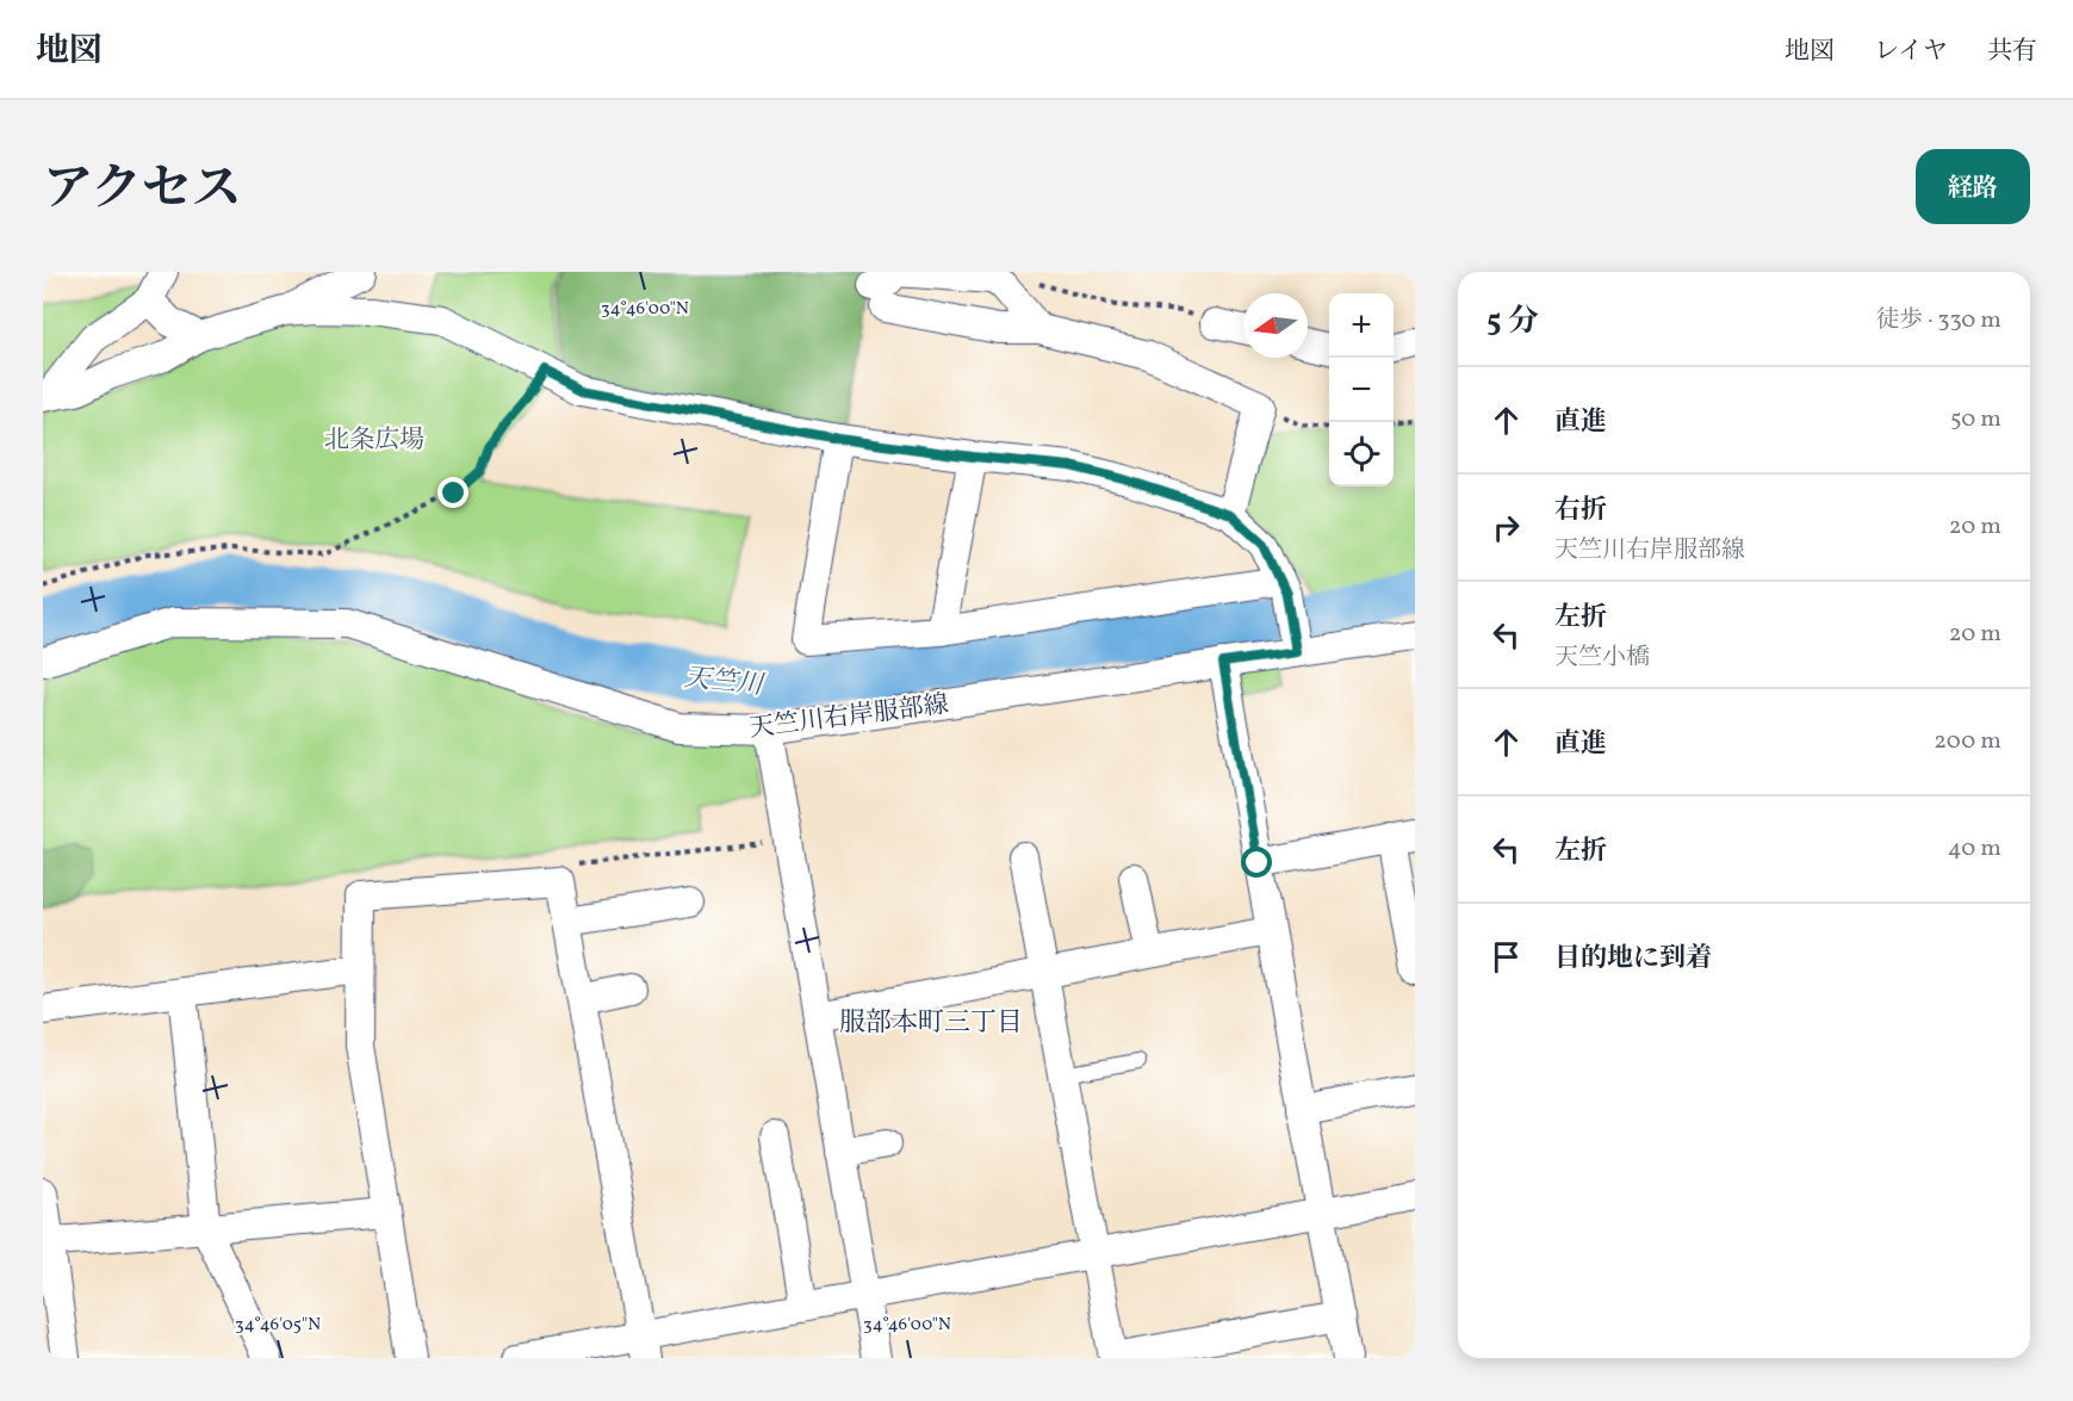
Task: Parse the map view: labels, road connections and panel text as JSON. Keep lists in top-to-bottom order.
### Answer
{
  "streets": {
    "street": ["天竺川右岸服部線"]
  },
  "districts": ["服部本町三丁目"],
  "water": ["天竺川"],
  "parks": ["北条広場"],
  "north": "left",
  "page": {
    "header": "地図",
    "nav": ["地図", "レイヤ", "共有"],
    "title": "アクセス",
    "buttons": "経路",
    "heading": ["5 分", "徒歩 · 330 m"],
    "map_buttons": ["+", "−"],
    "list": [
      ["直進", "50 m"],
      ["右折", "天竺川右岸服部線", "20 m"],
      ["左折", "天竺小橋", "20 m"],
      ["直進", "200 m"],
      ["左折", "40 m"],
      "目的地に到着"
    ]
  },
  "coordinates": ["34°46'00\"N", "34°46'05\"N"]
}
